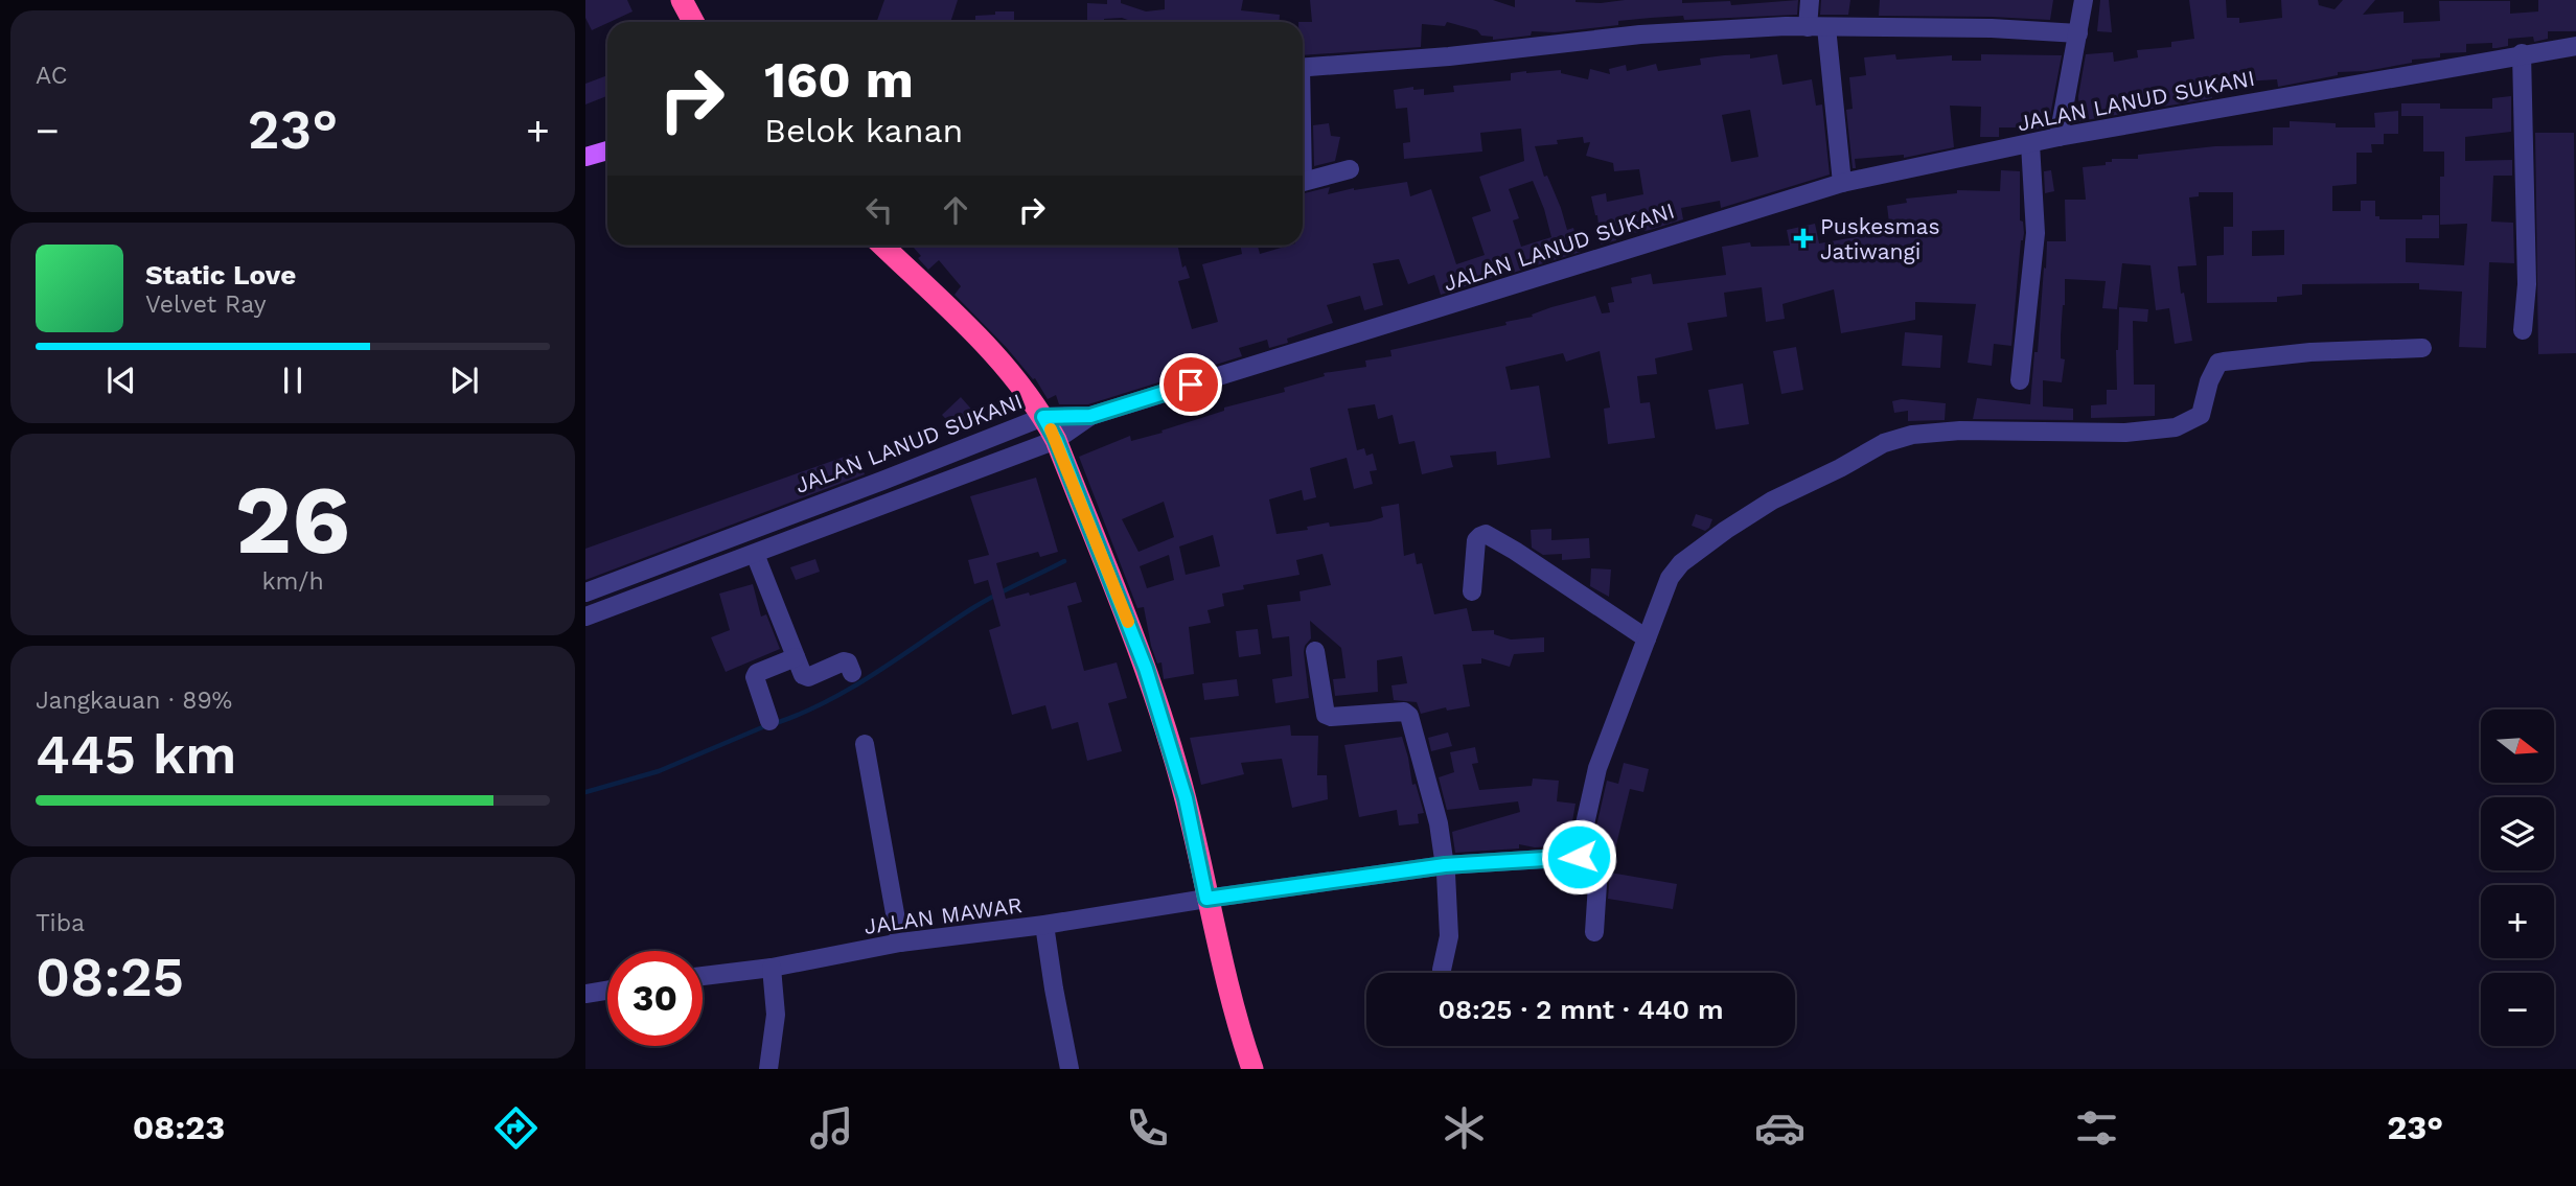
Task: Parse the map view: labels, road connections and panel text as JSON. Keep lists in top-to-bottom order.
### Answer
{
  "streets": {
    "street": ["JALAN LANUD SUKANI", "JALAN MAWAR"]
  },
  "places": {
    "health": ["Puskesmas Jatiwangi"]
  },
  "north": "right",
  "page": {
    "tile": [
      "AC",
      ["26", "km/h"],
      ["Jangkauan · 89%", "445 km"],
      ["Tiba", "08:25"]
    ],
    "turn": ["160 m", "Belok kanan"],
    "heat": ["−", "23°", "+"],
    "song": ["Static Love", "Velvet Ray"],
    "map_buttons": ["+", "−"],
    "limit": "30",
    "trip": "08:25 · 2 mnt · 440 m",
    "tabs": ["08:23", "23°"]
  }
}
